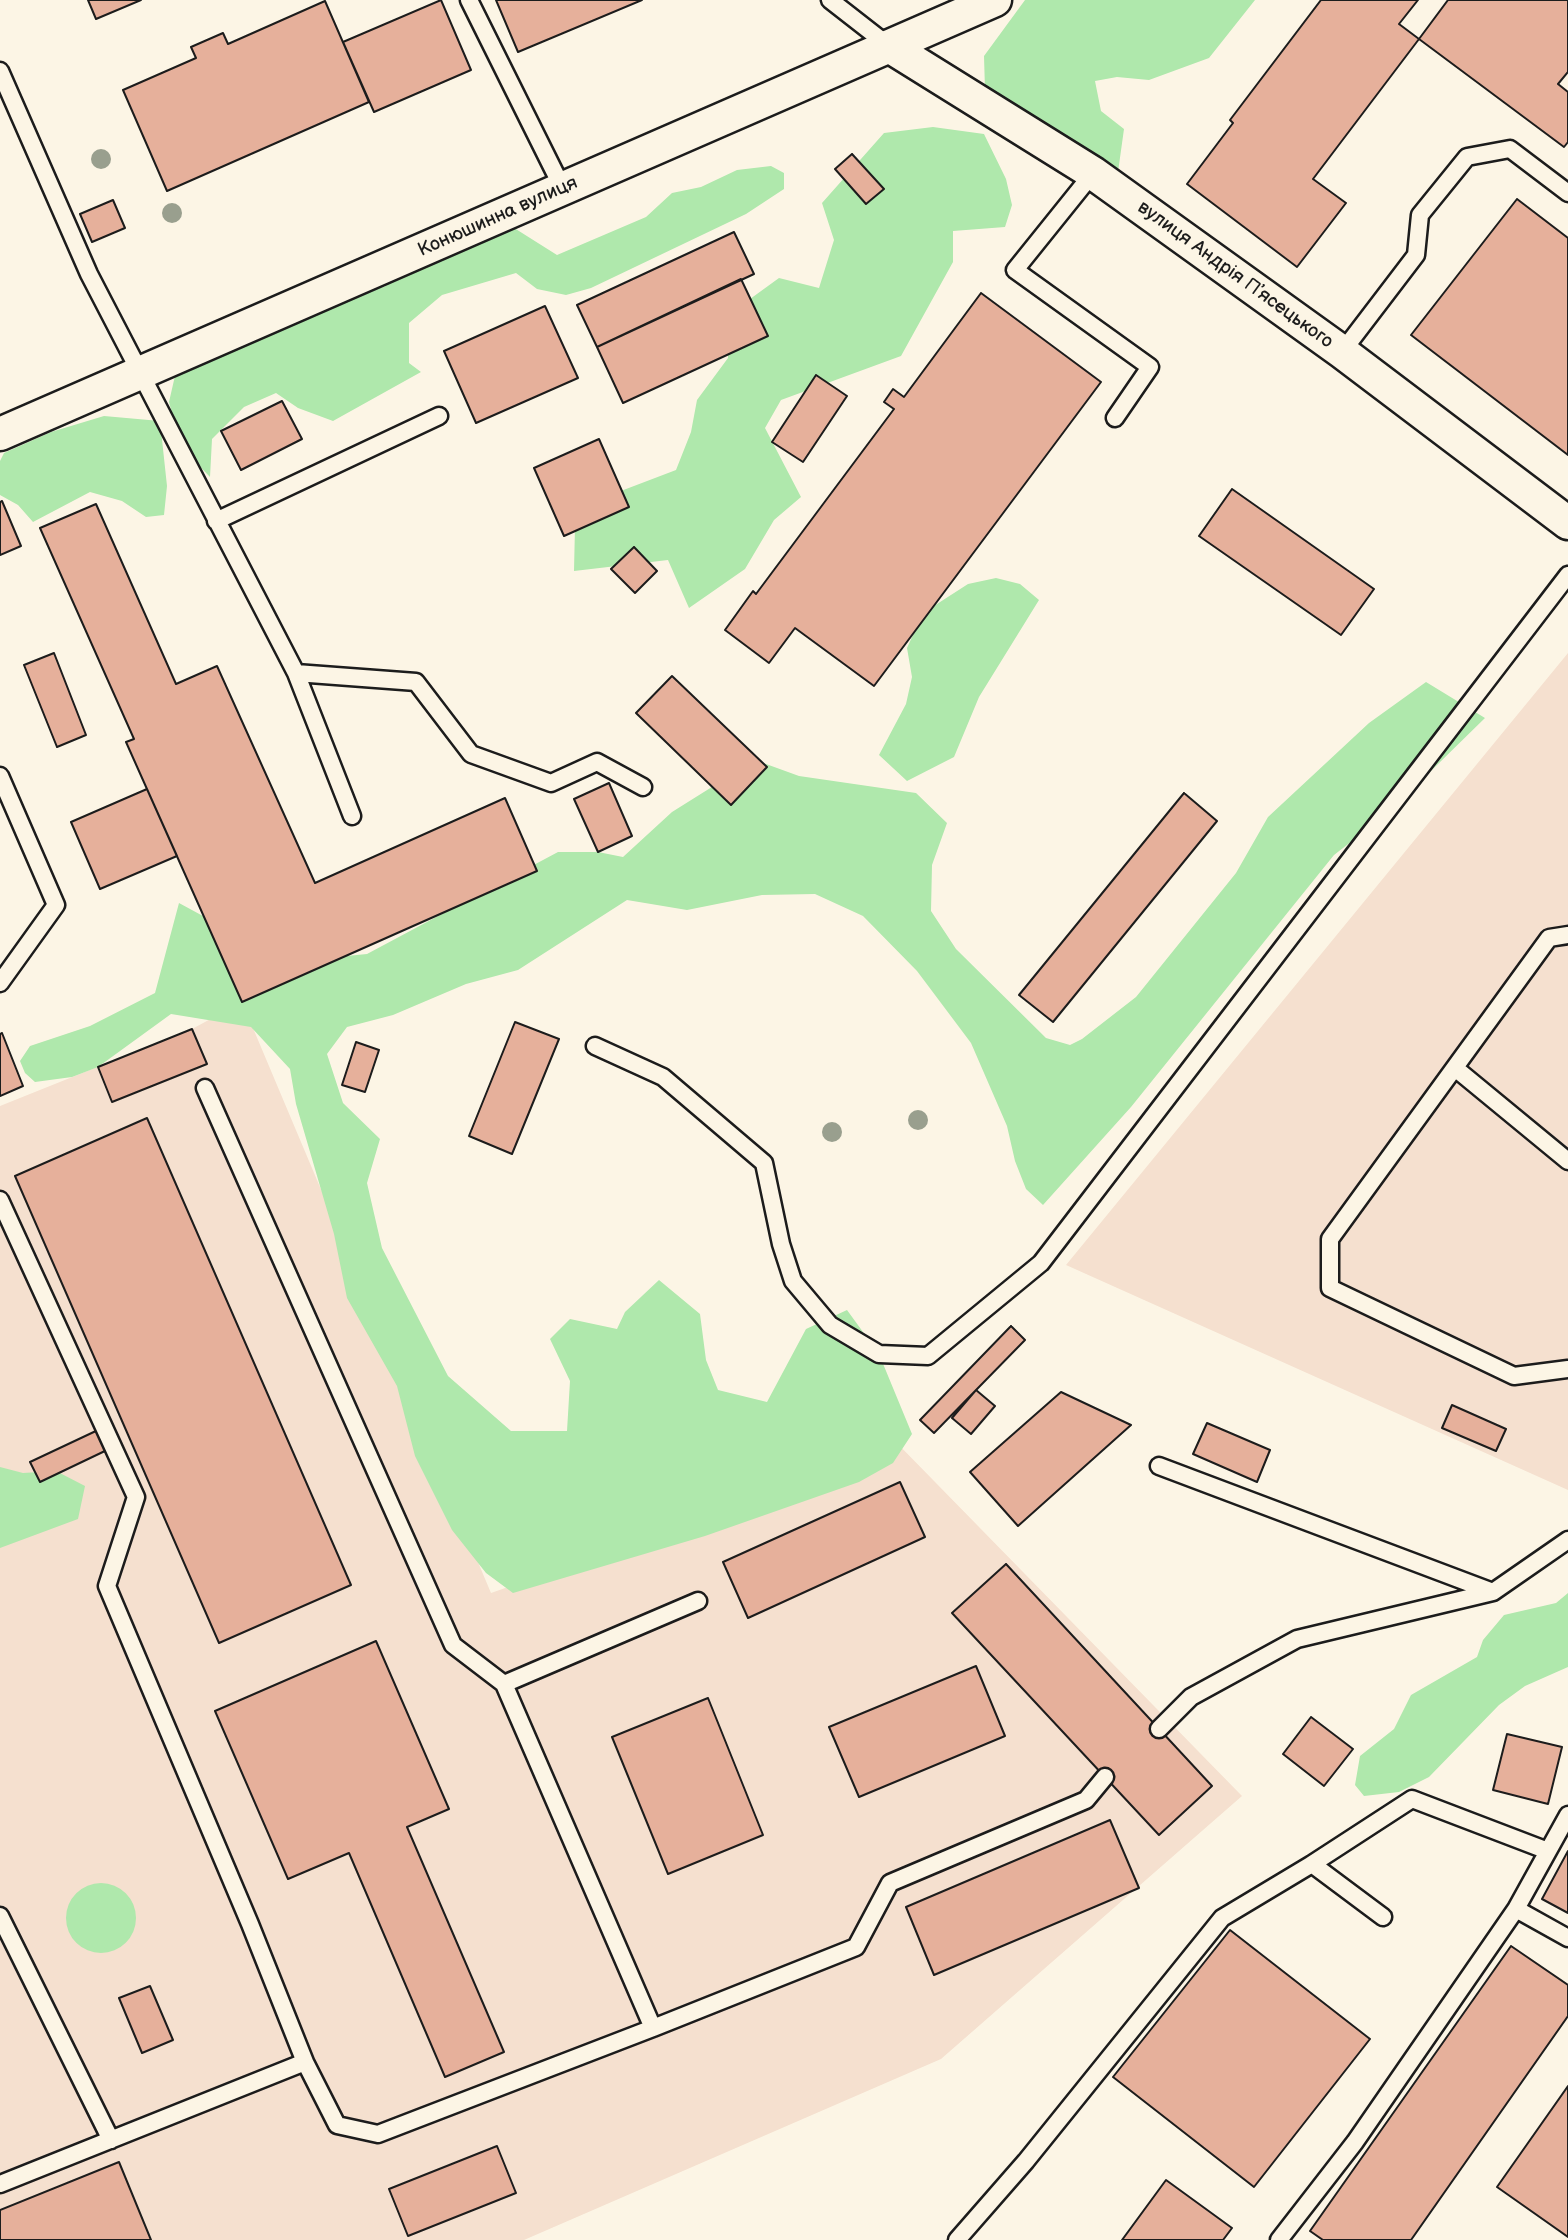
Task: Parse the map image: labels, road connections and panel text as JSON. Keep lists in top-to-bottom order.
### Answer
{
  "streets": {
    "street": ["Конюшинна вулиця", "вулиця Андрія Пʼясецького"]
  },
  "crossings": [
    ["Конюшинна вулиця", "вулиця Андрія Пʼясецького"]
  ]
}
